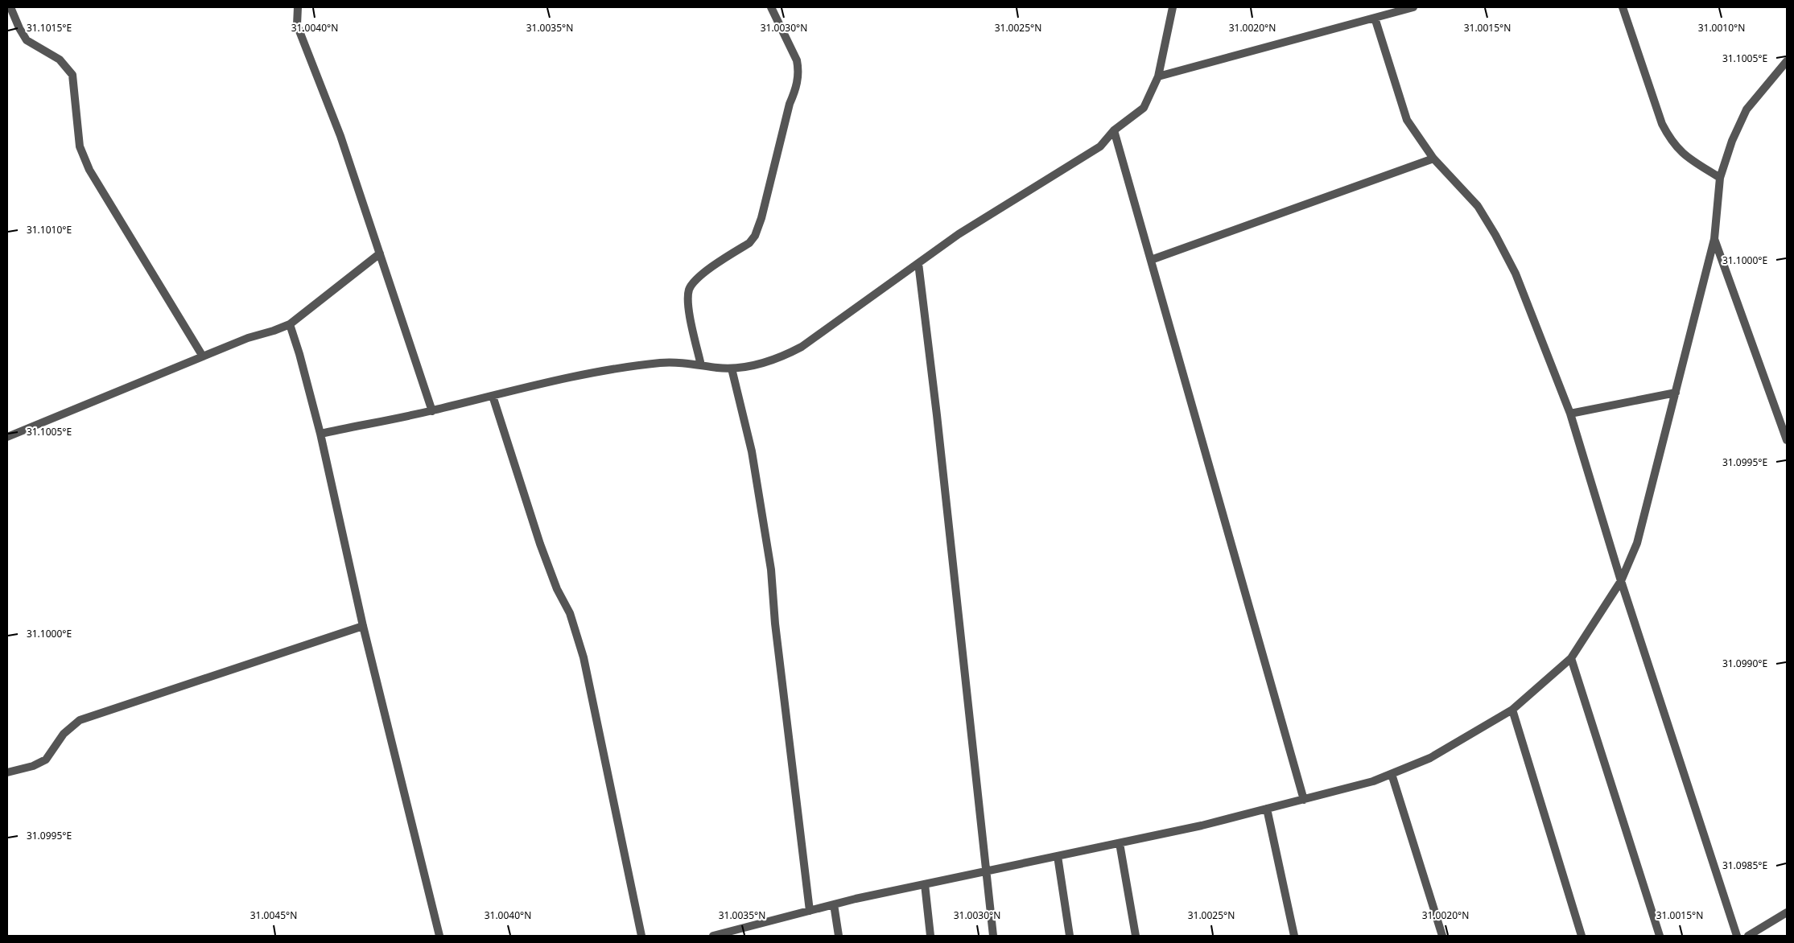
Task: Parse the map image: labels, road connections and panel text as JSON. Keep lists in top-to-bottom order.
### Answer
{
  "coordinates": [
    "31.0040°N",
    "31.0035°N",
    "31.0030°N",
    "31.0025°N",
    "31.0020°N",
    "31.0015°N",
    "31.0010°N",
    "31.1015°E",
    "31.1005°E",
    "31.1010°E",
    "31.1000°E",
    "31.0995°E",
    "31.0990°E",
    "31.0985°E",
    "31.0045°N"
  ]
}
